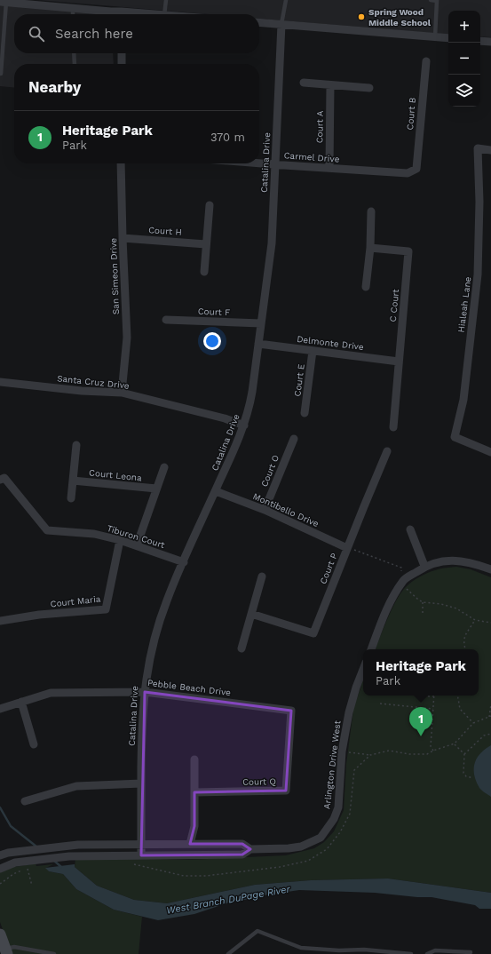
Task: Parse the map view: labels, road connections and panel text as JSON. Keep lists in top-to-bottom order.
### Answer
{
  "streets": {
    "street": [
      "Court B",
      "Court A",
      "Carmel Drive",
      "Catalina Drive",
      "Court H",
      "San Simeon Drive",
      "Hialeah Lane",
      "C Court",
      "Court F",
      "Delmonte Drive",
      "Court E",
      "Santa Cruz Drive",
      "Court O",
      "Court Leona",
      "Montibello Drive",
      "Tiburon Court",
      "Court P",
      "Court Maria",
      "Pebble Beach Drive",
      "Arlington Drive West",
      "Court Q"
    ]
  },
  "crossings": [
    ["Court B", "Carmel Drive"],
    ["Court A", "Carmel Drive"],
    ["Carmel Drive", "Catalina Drive"],
    ["Catalina Drive", "Court F"],
    ["Catalina Drive", "Delmonte Drive"],
    ["Catalina Drive", "Santa Cruz Drive"],
    ["Catalina Drive", "Montibello Drive"],
    ["Catalina Drive", "Tiburon Court"],
    ["Catalina Drive", "Pebble Beach Drive"],
    ["Catalina Drive", "Arlington Drive West"],
    ["Court H", "San Simeon Drive"],
    ["San Simeon Drive", "Santa Cruz Drive"],
    ["C Court", "Delmonte Drive"],
    ["Delmonte Drive", "Court E"],
    ["Court O", "Montibello Drive"],
    ["Montibello Drive", "Court P"],
    ["Tiburon Court", "Court Maria"],
    ["Pebble Beach Drive", "Court Q"]
  ],
  "water": ["West Branch DuPage River"],
  "places": ["Spring Wood Middle School"],
  "page": {
    "map_buttons": ["+", "−"],
    "search": "Search here",
    "heading": "Nearby",
    "list": [
      {
        "mark": "1",
        "name": "Heritage Park",
        "note": "Park",
        "value": "370 m"
      }
    ],
    "popup": ["Heritage Park", "Park"],
    "pins": "1"
  }
}
